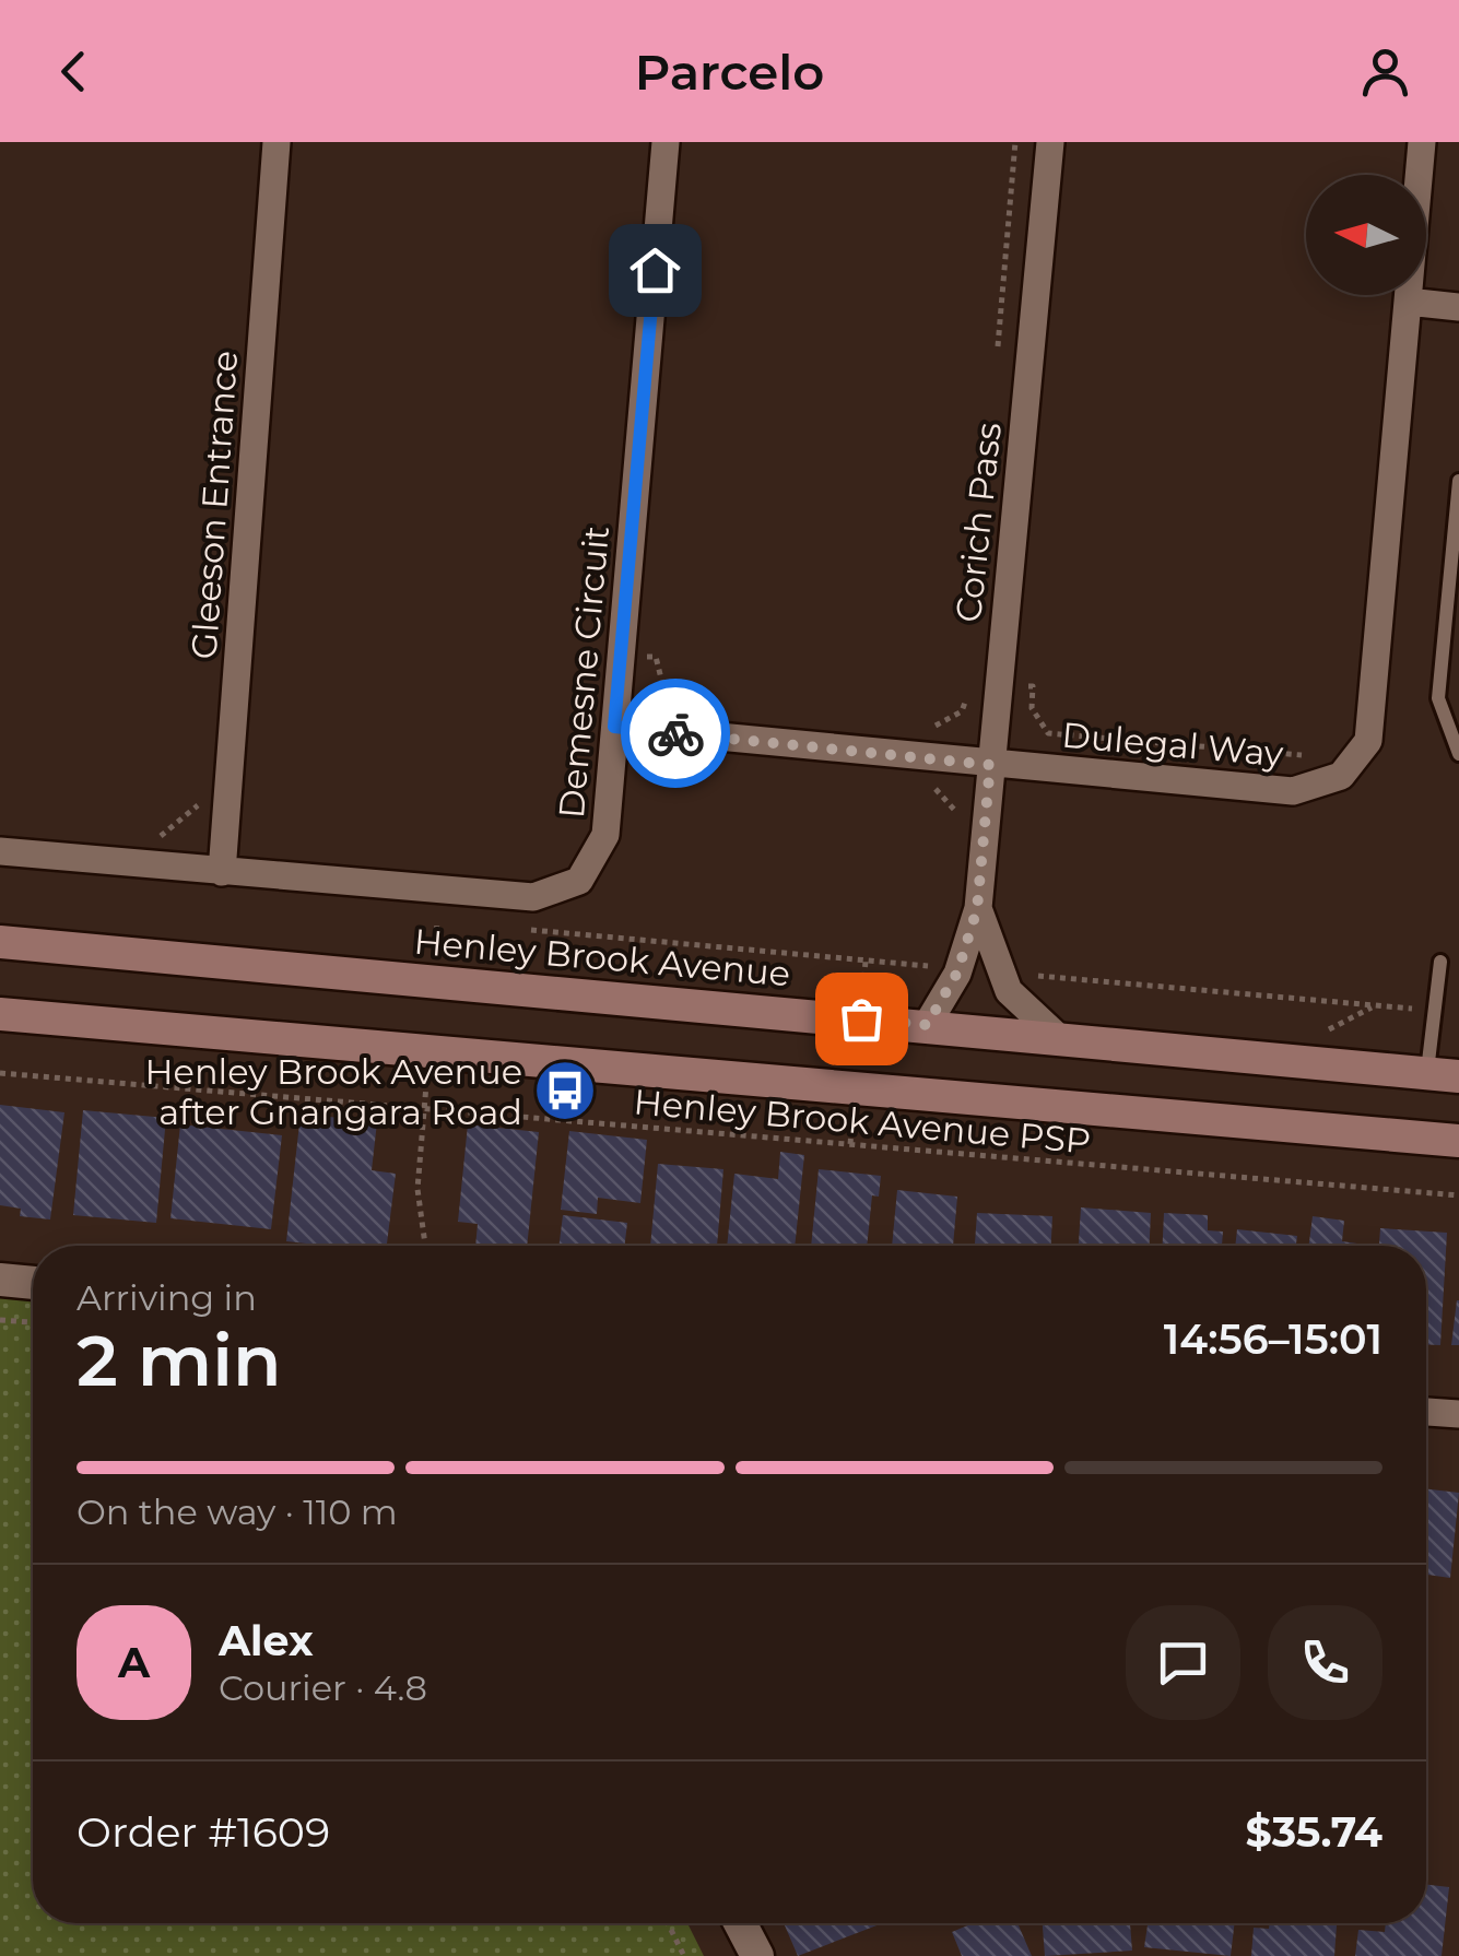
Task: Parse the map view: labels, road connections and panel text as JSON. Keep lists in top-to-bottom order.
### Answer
{
  "streets": {
    "main road": ["Henley Brook Avenue"],
    "street": [
      "Gleeson Entrance",
      "Corich Pass",
      "Demesne Circuit",
      "Dulegal Way"
    ],
    "path": ["Henley Brook Avenue PSP"]
  },
  "crossings": [
    ["Gleeson Entrance", "Demesne Circuit"],
    ["Corich Pass", "Dulegal Way"],
    ["Corich Pass", "Henley Brook Avenue"],
    ["Demesne Circuit", "Dulegal Way"]
  ],
  "places": {
    "bus stop": ["Henley Brook Avenue after Gnangara Road"]
  },
  "north": "left",
  "page": {
    "header": "Parcelo",
    "heading": ["2 min", "Arriving in", "14:56–15:01"],
    "panel": [
      "Alex",
      "Courier · 4.8",
      "Order #1609",
      "$35.74"
    ],
    "bar": "On the way · 110 m",
    "round": "A"
  }
}
